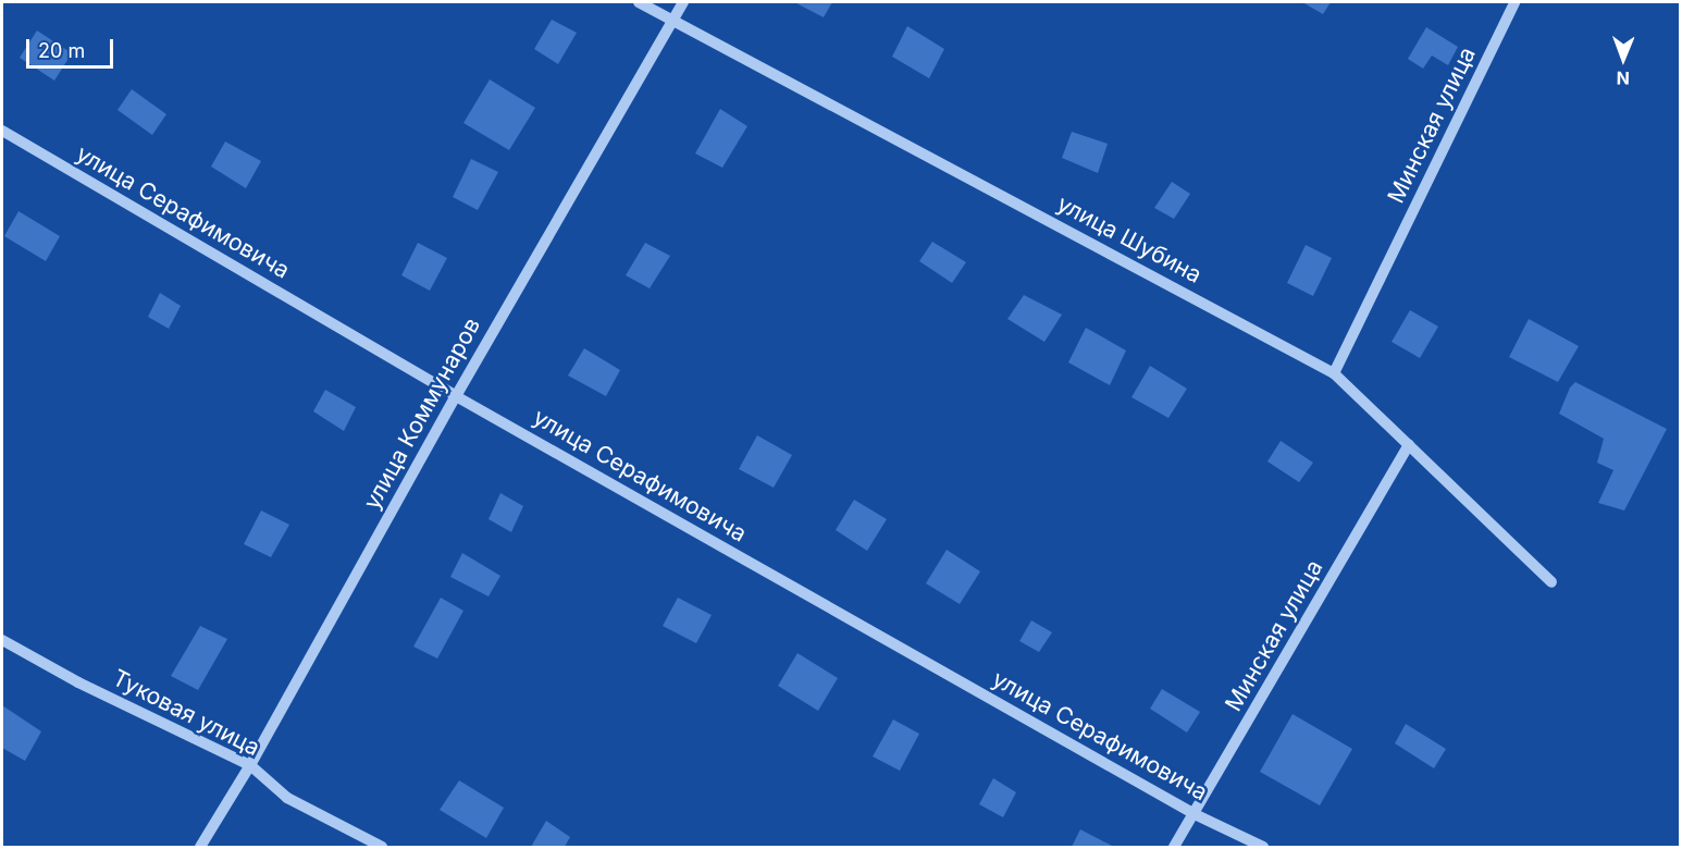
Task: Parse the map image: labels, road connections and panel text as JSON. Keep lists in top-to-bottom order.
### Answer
{
  "streets": {
    "street": [
      "Минская улица",
      "улица Серафимовича",
      "улица Шубина",
      "улица Коммунаров",
      "Туковая улица"
    ]
  },
  "crossings": [
    ["Минская улица", "улица Серафимовича"],
    ["Минская улица", "улица Шубина"],
    ["улица Серафимовича", "улица Коммунаров"],
    ["улица Шубина", "улица Коммунаров"],
    ["улица Коммунаров", "Туковая улица"]
  ],
  "scale_bar": "20 m",
  "north": "bottom"
}
